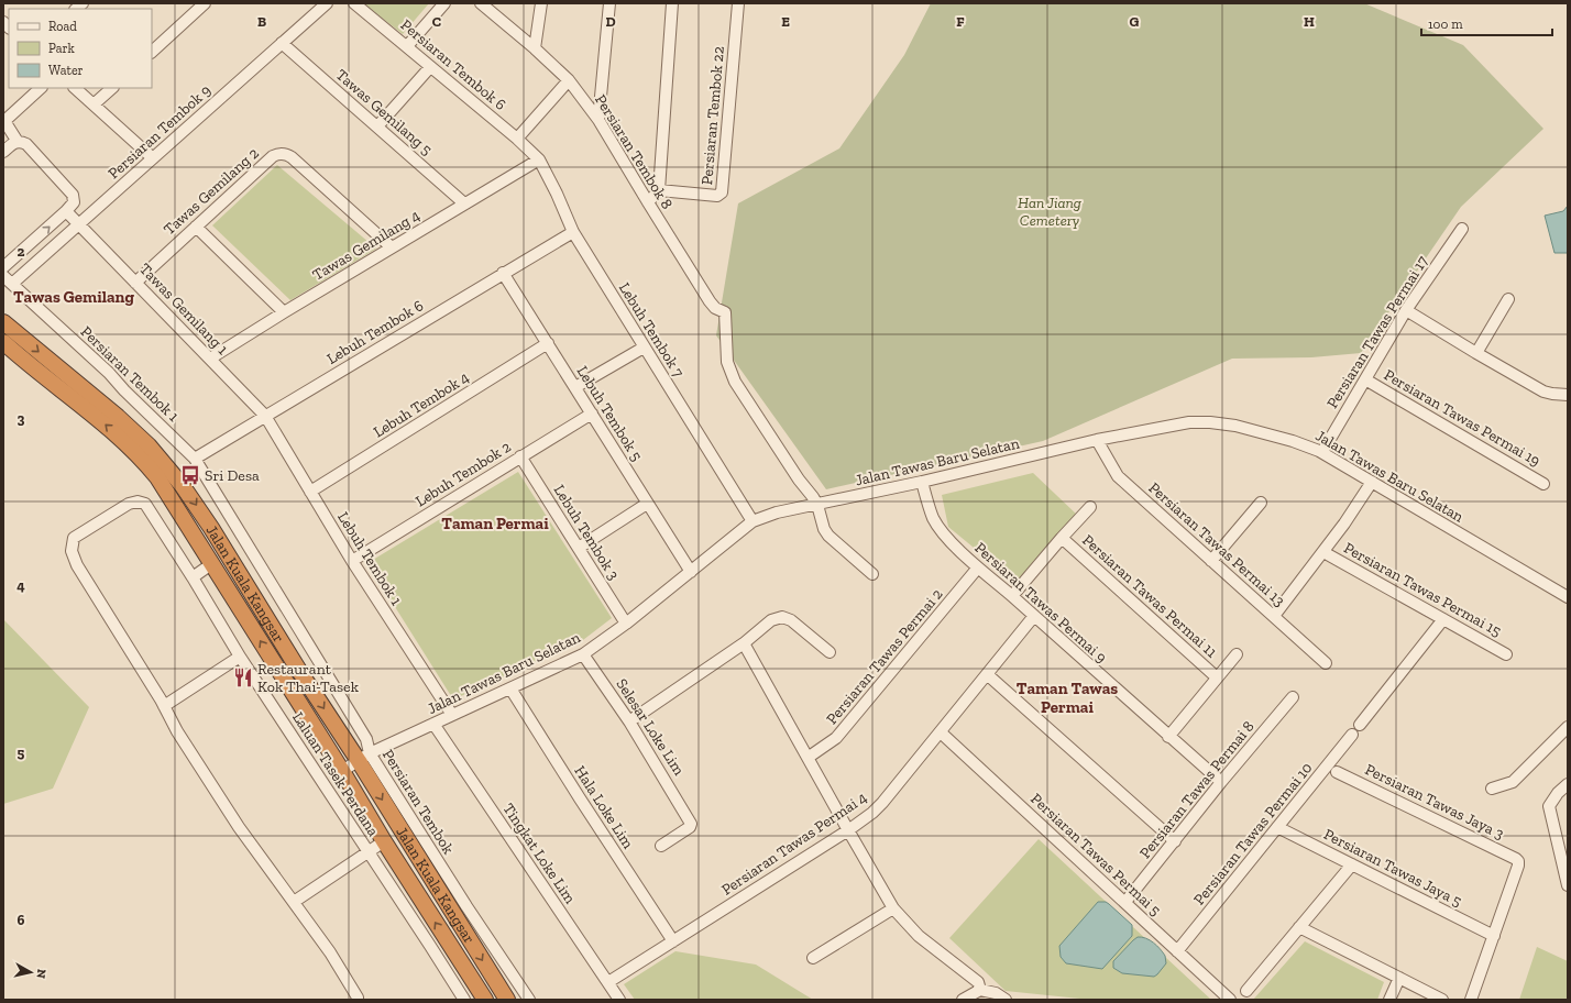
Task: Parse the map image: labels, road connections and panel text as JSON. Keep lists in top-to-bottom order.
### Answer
{
  "streets": {
    "highway": ["Jalan Kuala Kangsar"],
    "street": [
      "Persiaran Tembok 6",
      "Tawas Gemilang 5",
      "Persiaran Tembok 22",
      "Persiaran Tembok 9",
      "Persiaran Tembok 8",
      "Tawas Gemilang 2",
      "Tawas Gemilang 4",
      "Tawas Gemilang 1",
      "Lebuh Tembok 7",
      "Lebuh Tembok 6",
      "Persiaran Tawas Permai 17",
      "Persiaran Tembok 1",
      "Lebuh Tembok 4",
      "Lebuh Tembok 5",
      "Persiaran Tawas Permai 19",
      "Jalan Tawas Baru Selatan",
      "Lebuh Tembok 2",
      "Lebuh Tembok 3",
      "Persiaran Tawas Permai 13",
      "Lebuh Tembok 1",
      "Persiaran Tawas Permai 15",
      "Persiaran Tawas Permai 11",
      "Persiaran Tawas Permai 9",
      "Persiaran Tawas Permai 2",
      "Selesar Loke Lim",
      "Laluan Tasek Perdana",
      "Persiaran Tawas Permai 8",
      "Persiaran Tembok",
      "Persiaran Tawas Jaya 3",
      "Hala Loke Lim",
      "Persiaran Tawas Permai 10",
      "Persiaran Tawas Permai 4",
      "Tingkat Loke Lim",
      "Persiaran Tawas Permai 5",
      "Persiaran Tawas Jaya 5"
    ]
  },
  "crossings": [
    ["Persiaran Tembok 6", "Tawas Gemilang 4"],
    ["Persiaran Tembok 6", "Lebuh Tembok 7"],
    ["Tawas Gemilang 5", "Persiaran Tembok 9"],
    ["Tawas Gemilang 5", "Tawas Gemilang 4"],
    ["Persiaran Tembok 9", "Tawas Gemilang 1"],
    ["Persiaran Tembok 9", "Persiaran Tembok 1"],
    ["Persiaran Tembok 8", "Jalan Tawas Baru Selatan"],
    ["Tawas Gemilang 2", "Tawas Gemilang 4"],
    ["Tawas Gemilang 2", "Tawas Gemilang 1"],
    ["Tawas Gemilang 4", "Tawas Gemilang 1"],
    ["Tawas Gemilang 4", "Lebuh Tembok 7"],
    ["Tawas Gemilang 1", "Lebuh Tembok 6"],
    ["Tawas Gemilang 1", "Lebuh Tembok 1"],
    ["Lebuh Tembok 7", "Lebuh Tembok 6"],
    ["Lebuh Tembok 7", "Jalan Tawas Baru Selatan"],
    ["Lebuh Tembok 6", "Persiaran Tembok 1"],
    ["Lebuh Tembok 6", "Lebuh Tembok 5"],
    ["Lebuh Tembok 6", "Lebuh Tembok 1"],
    ["Lebuh Tembok 6", "Persiaran Tembok"],
    ["Persiaran Tawas Permai 17", "Persiaran Tawas Permai 19"],
    ["Persiaran Tawas Permai 17", "Jalan Tawas Baru Selatan"],
    ["Persiaran Tembok 1", "Persiaran Tembok"],
    ["Lebuh Tembok 4", "Lebuh Tembok 5"],
    ["Lebuh Tembok 4", "Lebuh Tembok 1"],
    ["Lebuh Tembok 5", "Jalan Tawas Baru Selatan"],
    ["Lebuh Tembok 5", "Lebuh Tembok 2"],
    ["Jalan Tawas Baru Selatan", "Lebuh Tembok 3"],
    ["Jalan Tawas Baru Selatan", "Persiaran Tawas Permai 13"],
    ["Jalan Tawas Baru Selatan", "Lebuh Tembok 1"],
    ["Jalan Tawas Baru Selatan", "Jalan Kuala Kangsar"],
    ["Jalan Tawas Baru Selatan", "Persiaran Tawas Permai 9"],
    ["Jalan Tawas Baru Selatan", "Selesar Loke Lim"],
    ["Jalan Tawas Baru Selatan", "Persiaran Tembok"],
    ["Jalan Tawas Baru Selatan", "Hala Loke Lim"],
    ["Jalan Tawas Baru Selatan", "Tingkat Loke Lim"],
    ["Lebuh Tembok 2", "Lebuh Tembok 3"],
    ["Lebuh Tembok 2", "Lebuh Tembok 1"],
    ["Jalan Kuala Kangsar", "Laluan Tasek Perdana"],
    ["Jalan Kuala Kangsar", "Persiaran Tembok"],
    ["Persiaran Tawas Permai 9", "Persiaran Tawas Permai 2"],
    ["Persiaran Tawas Permai 9", "Persiaran Tawas Permai 8"],
    ["Persiaran Tawas Permai 9", "Persiaran Tawas Permai 4"],
    ["Persiaran Tawas Permai 8", "Persiaran Tawas Permai 5"],
    ["Persiaran Tawas Jaya 3", "Persiaran Tawas Jaya 5"],
    ["Hala Loke Lim", "Persiaran Tawas Permai 4"],
    ["Persiaran Tawas Permai 10", "Persiaran Tawas Permai 5"],
    ["Persiaran Tawas Permai 10", "Persiaran Tawas Jaya 5"],
    ["Persiaran Tawas Permai 4", "Tingkat Loke Lim"],
    ["Persiaran Tawas Permai 4", "Persiaran Tawas Permai 5"]
  ],
  "districts": ["Tawas Gemilang", "Taman Permai", "Taman Tawas Permai"],
  "parks": ["Han Jiang Cemetery"],
  "places": {
    "bus stop": ["Sri Desa"],
    "restaurant": ["Restaurant Kok Thai-Tasek"]
  },
  "legend": ["Road", "Park", "Water"],
  "scale_bar": "100 m",
  "north": "right",
  "grid": {
    "columns": [
      "B",
      "C",
      "D",
      "E",
      "F",
      "G",
      "H"
    ],
    "rows": [
      "2",
      "3",
      "4",
      "5",
      "6"
    ]
  }
}
